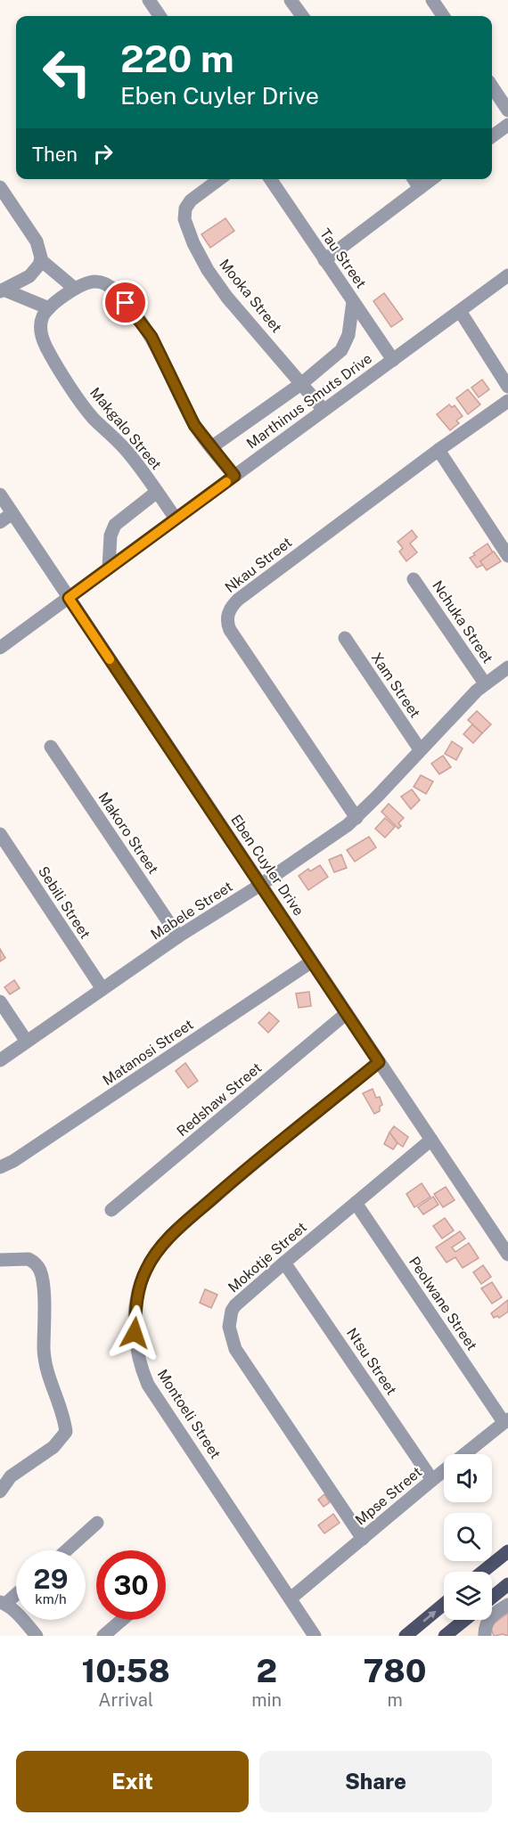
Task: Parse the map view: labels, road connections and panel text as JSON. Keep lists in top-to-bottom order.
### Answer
{
  "streets": {
    "street": [
      "Tau Street",
      "Mooka Street",
      "Marthinus Smuts Drive",
      "Makgalo Street",
      "Nkau Street",
      "Nchuka Street",
      "Xam Street",
      "Makoro Street",
      "Eben Cuyler Drive",
      "Sebili Street",
      "Mabele Street",
      "Matanosi Street",
      "Redshaw Street",
      "Mokotje Street",
      "Peolwane Street",
      "Ntsu Street",
      "Montoeli Street",
      "Mpse Street"
    ]
  },
  "crossings": [
    ["Tau Street", "Marthinus Smuts Drive"],
    ["Mooka Street", "Marthinus Smuts Drive"],
    ["Marthinus Smuts Drive", "Makgalo Street"],
    ["Marthinus Smuts Drive", "Eben Cuyler Drive"],
    ["Nkau Street", "Mabele Street"],
    ["Nchuka Street", "Mabele Street"],
    ["Xam Street", "Mabele Street"],
    ["Makoro Street", "Mabele Street"],
    ["Eben Cuyler Drive", "Mabele Street"],
    ["Eben Cuyler Drive", "Matanosi Street"],
    ["Eben Cuyler Drive", "Redshaw Street"],
    ["Eben Cuyler Drive", "Mokotje Street"],
    ["Eben Cuyler Drive", "Montoeli Street"],
    ["Sebili Street", "Mabele Street"],
    ["Mokotje Street", "Peolwane Street"],
    ["Mokotje Street", "Ntsu Street"],
    ["Mokotje Street", "Mpse Street"],
    ["Peolwane Street", "Mpse Street"],
    ["Ntsu Street", "Mpse Street"],
    ["Montoeli Street", "Mpse Street"]
  ],
  "page": {
    "turn": ["220 m", "Eben Cuyler Drive"],
    "then": "Then",
    "speed": "29 km/h",
    "limit": "30",
    "eta": [
      "10:58",
      "Arrival",
      "2",
      "min",
      "780",
      "m"
    ],
    "buttons": ["Exit", "Share"]
  }
}
